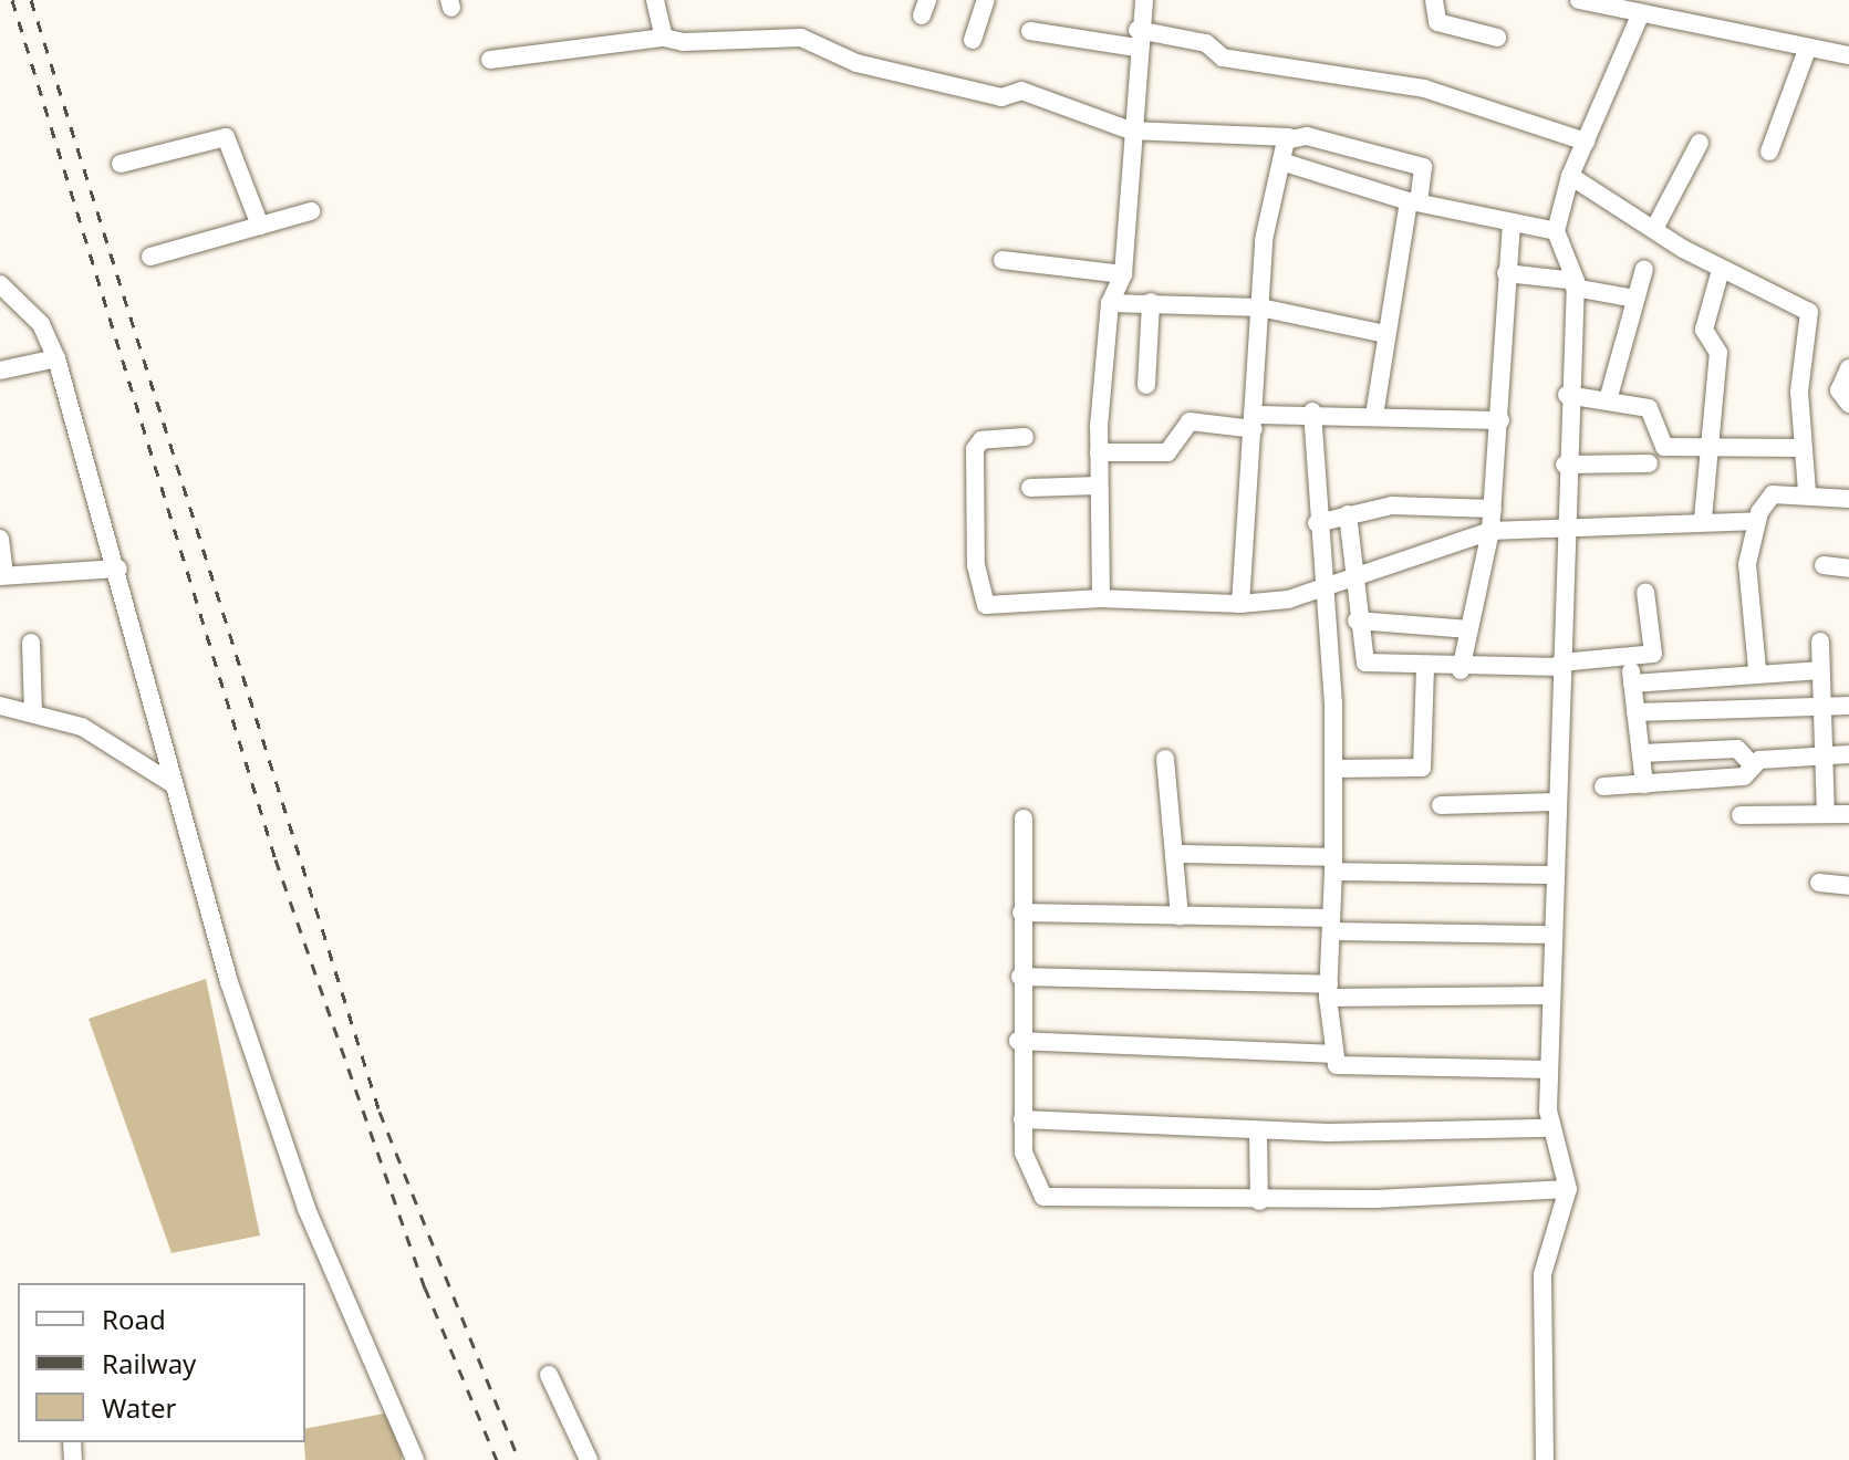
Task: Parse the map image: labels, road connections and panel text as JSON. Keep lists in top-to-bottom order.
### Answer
{
  "legend": ["Road", "Railway", "Water"]
}
